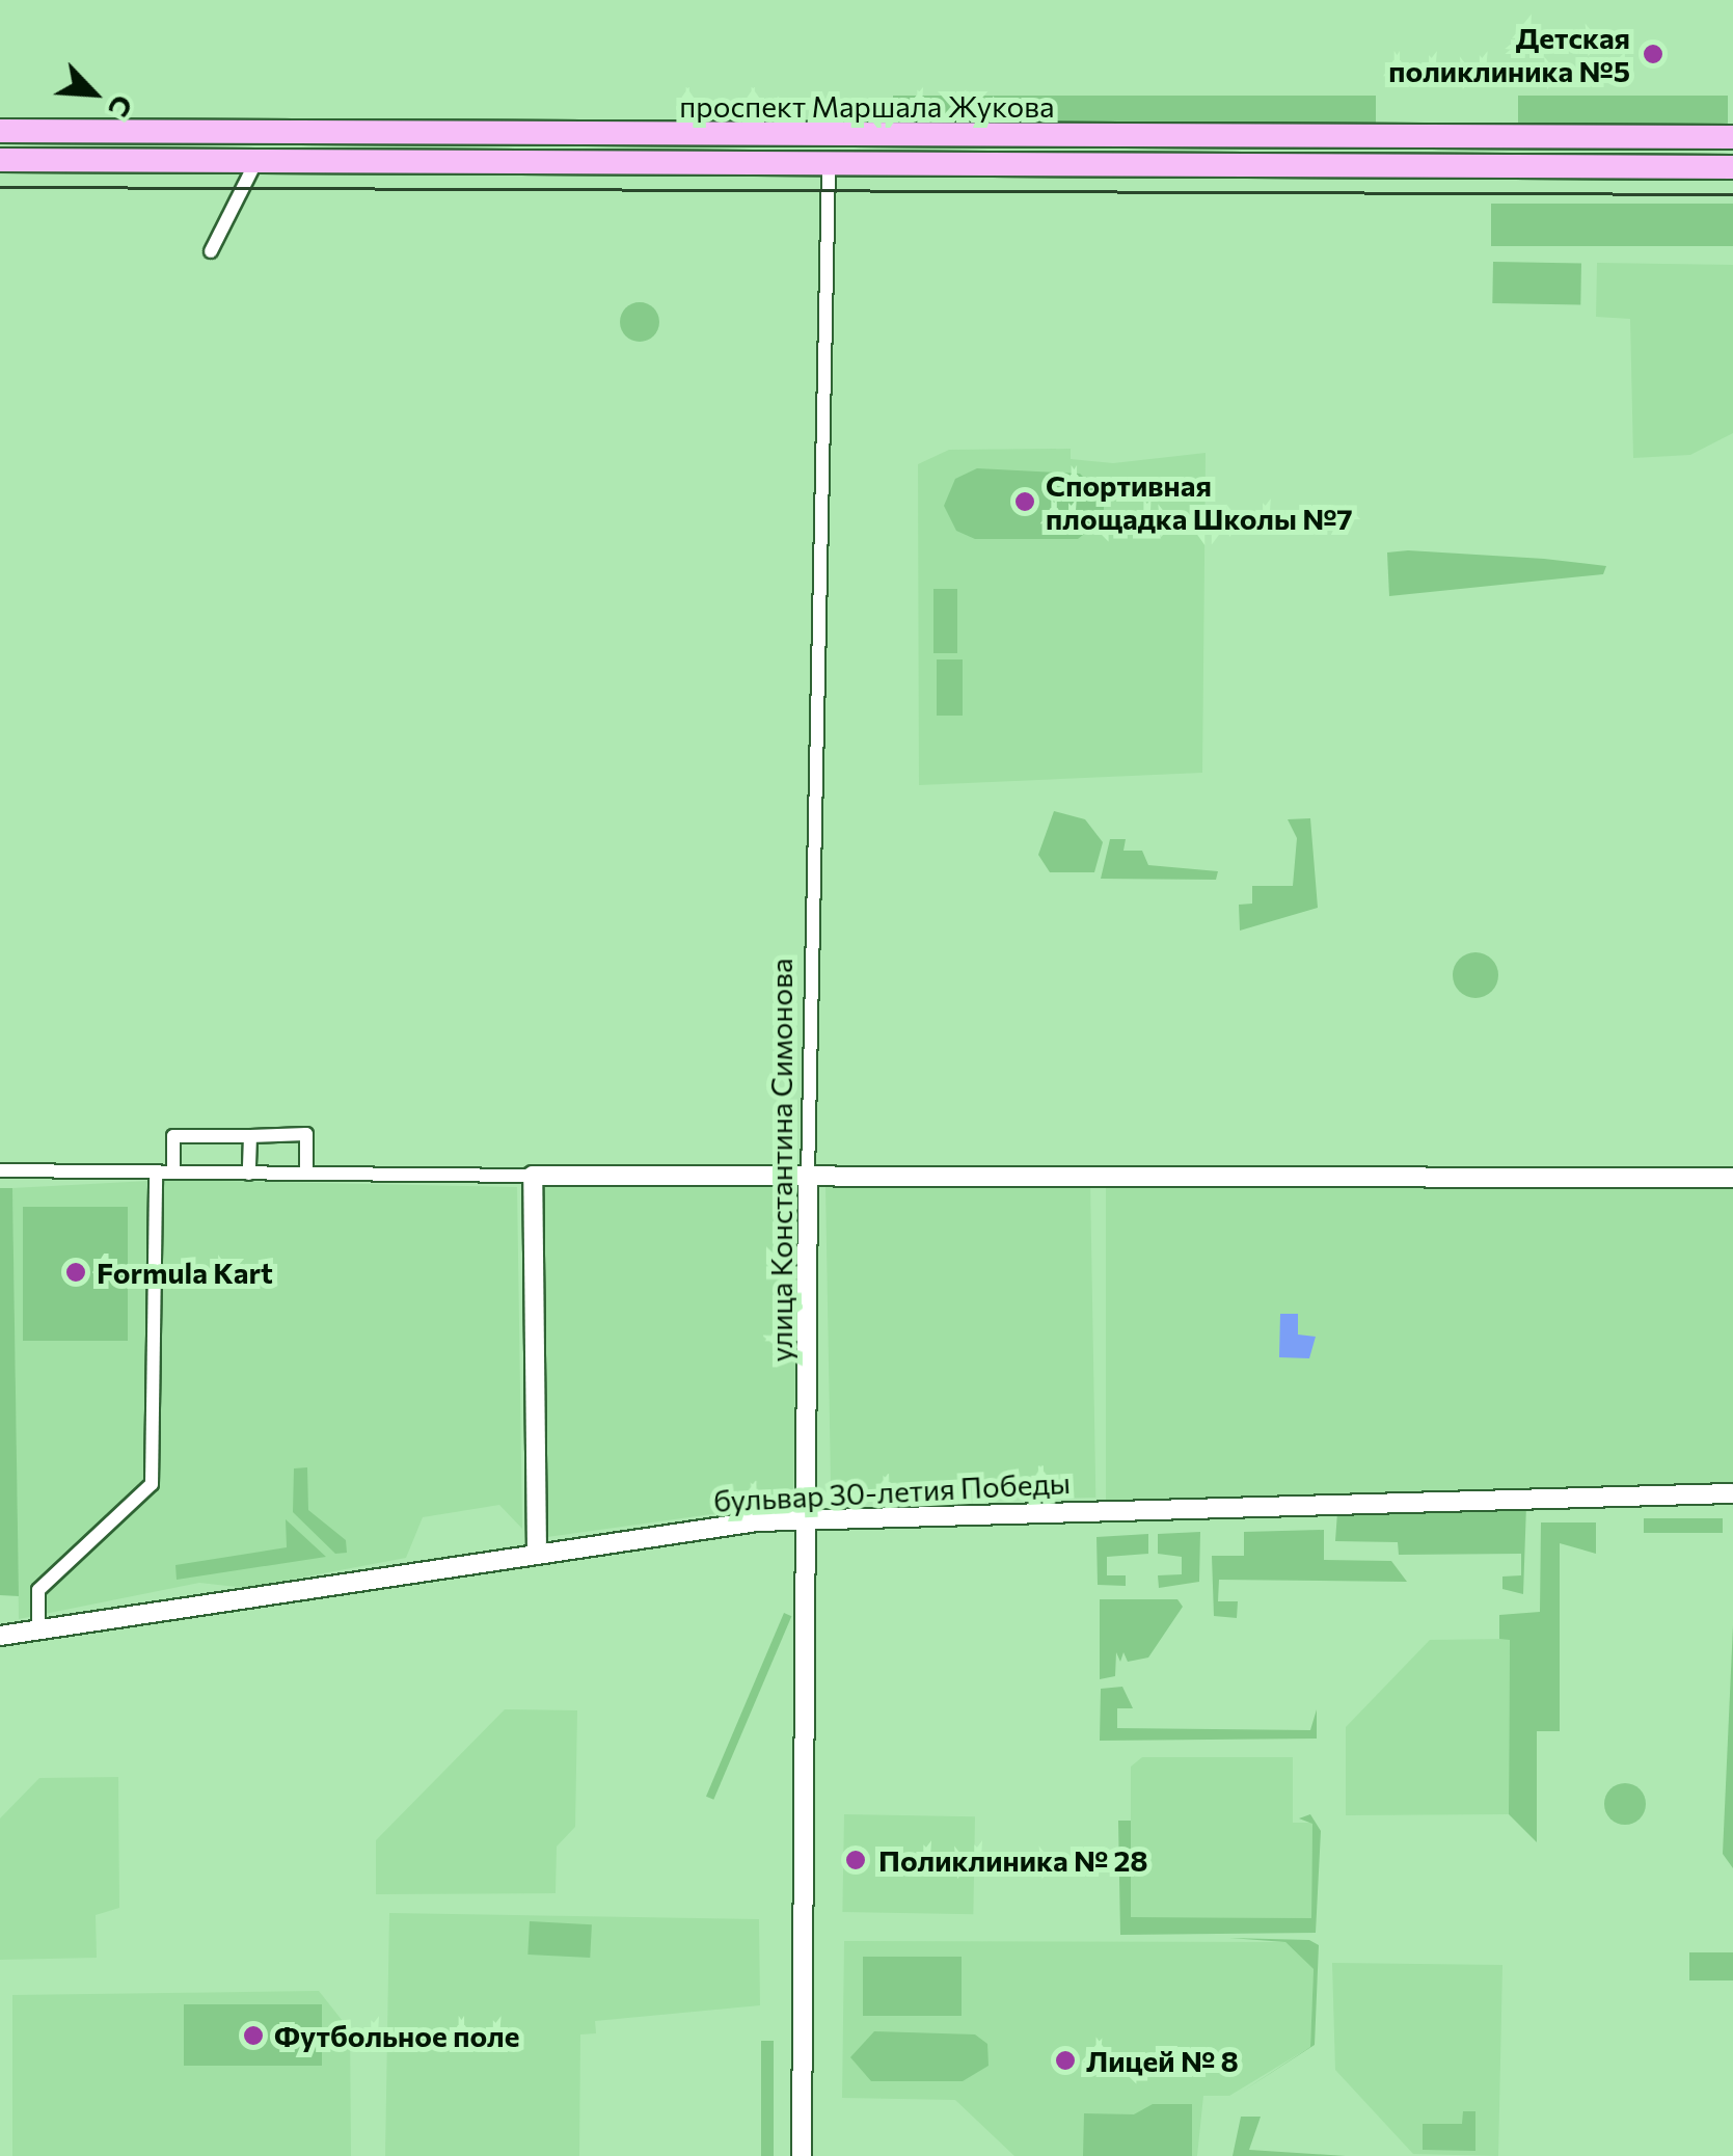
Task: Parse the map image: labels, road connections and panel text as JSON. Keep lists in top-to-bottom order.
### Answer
{
  "streets": {
    "highway": ["проспект Маршала Жукова"],
    "main road": ["улица Константина Симонова", "бульвар 30-летия Победы"]
  },
  "crossings": [
    ["проспект Маршала Жукова", "улица Константина Симонова"],
    ["улица Константина Симонова", "бульвар 30-летия Победы"]
  ],
  "places": [
    "Детская поликлиника №5",
    "Спортивная площадка Школы №7",
    "Formula Kart",
    "Поликлиника № 28",
    "Футбольное поле",
    "Лицей № 8"
  ],
  "north": "bottom right"
}
